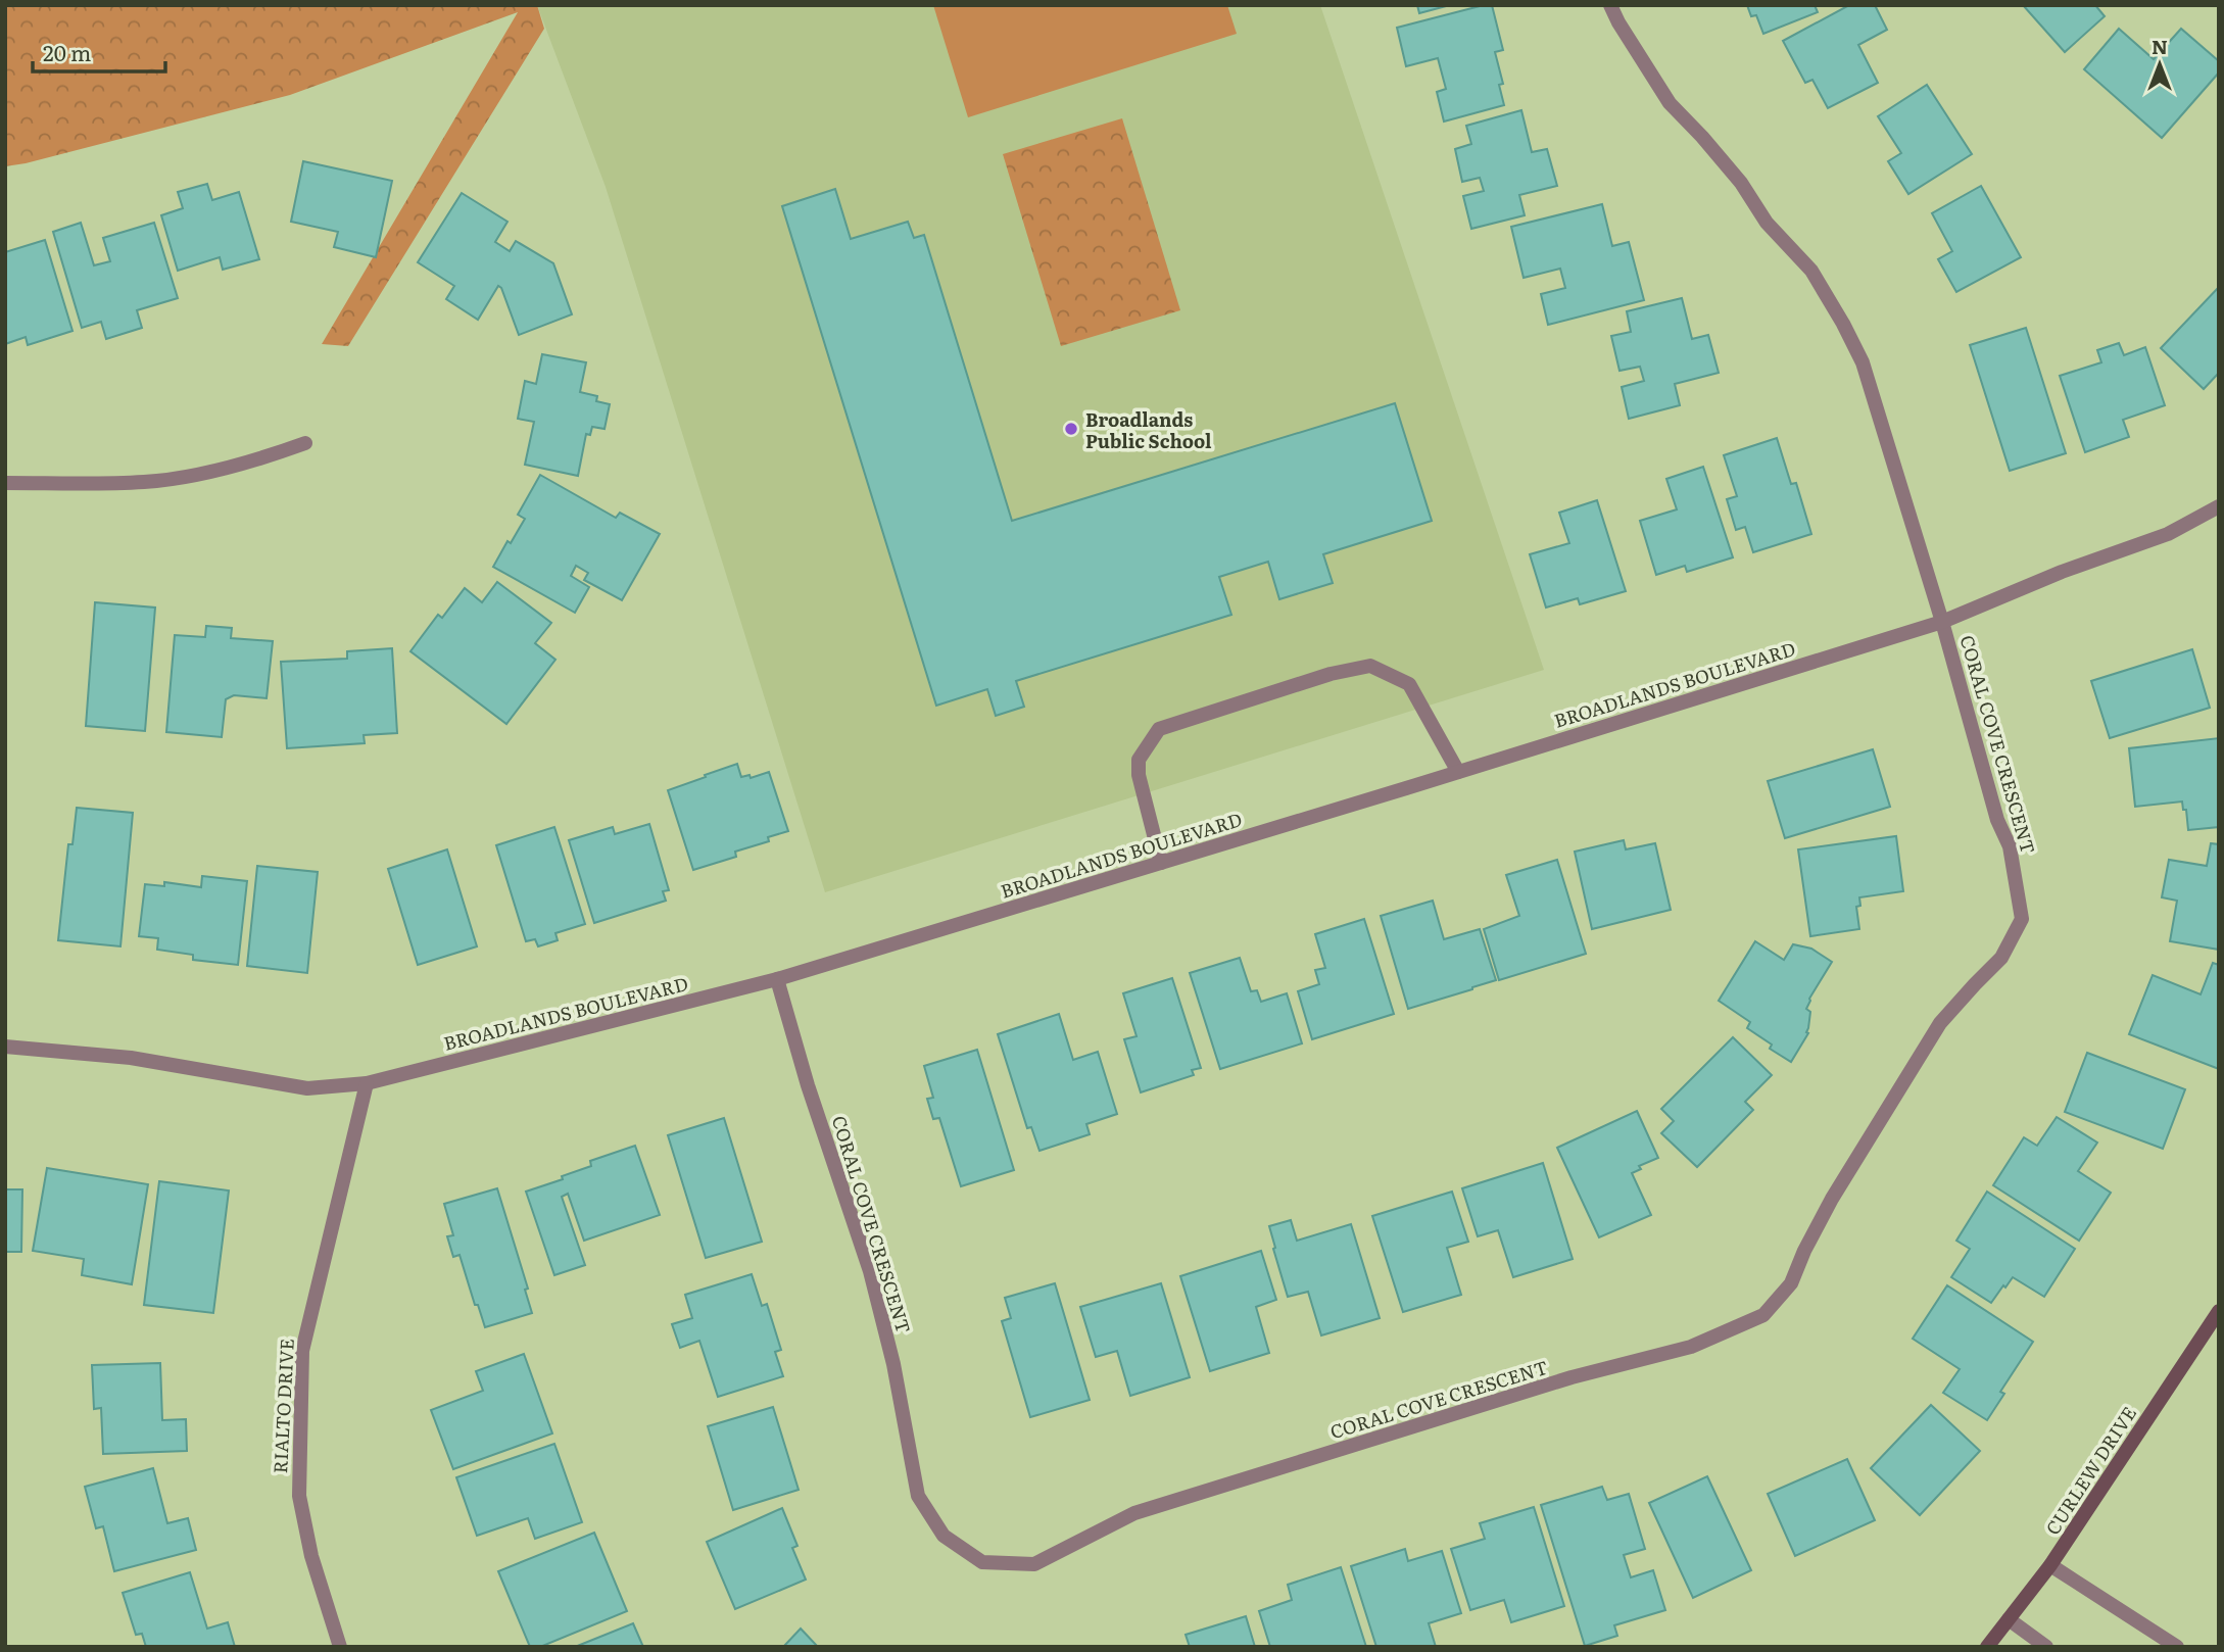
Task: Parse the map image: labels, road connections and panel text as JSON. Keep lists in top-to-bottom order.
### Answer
{
  "streets": {
    "street": [
      "BROADLANDS BOULEVARD",
      "CORAL COVE CRESCENT",
      "RIALTO DRIVE",
      "CURLEW DRIVE"
    ]
  },
  "crossings": [
    ["BROADLANDS BOULEVARD", "CORAL COVE CRESCENT"],
    ["BROADLANDS BOULEVARD", "RIALTO DRIVE"]
  ],
  "places": ["Broadlands Public School"],
  "scale_bar": "20 m",
  "north": "top"
}
